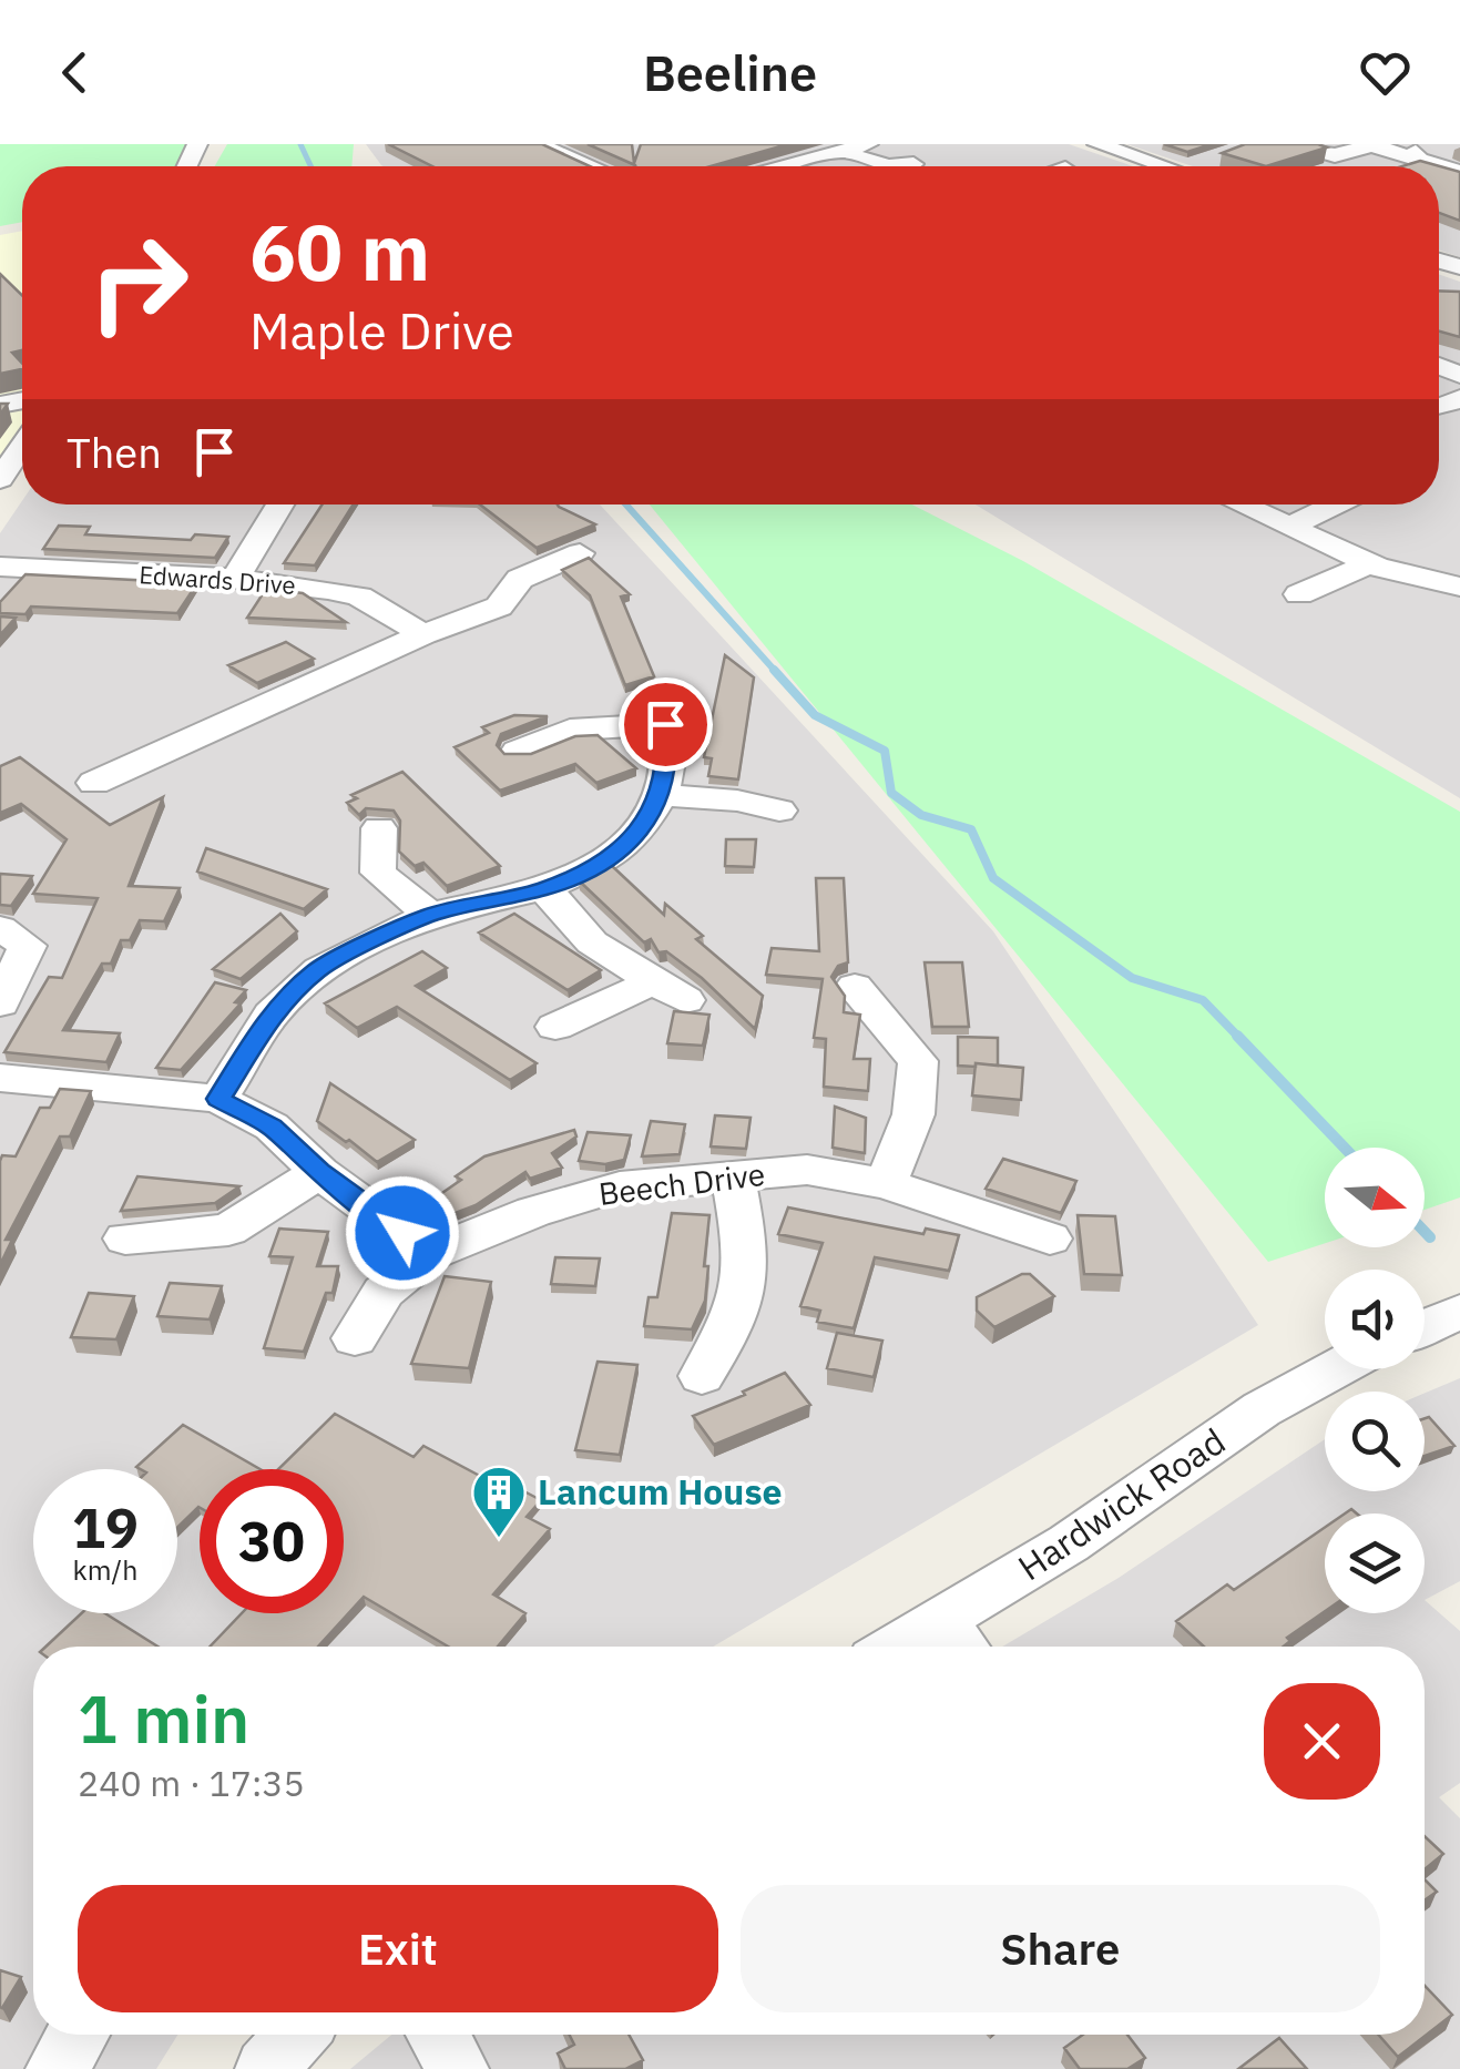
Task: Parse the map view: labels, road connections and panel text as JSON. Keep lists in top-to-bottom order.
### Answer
{
  "streets": {
    "street": ["Edwards Drive", "Beech Drive", "Hardwick Road"]
  },
  "places": {
    "building": ["Lancum House"]
  },
  "north": "right",
  "page": {
    "header": "Beeline",
    "turn": ["60 m", "Maple Drive"],
    "then": "Then",
    "speed": "19 km/h",
    "limit": "30",
    "heading": ["1 min", "240 m · 17:35"],
    "buttons": ["Exit", "Share"]
  }
}
